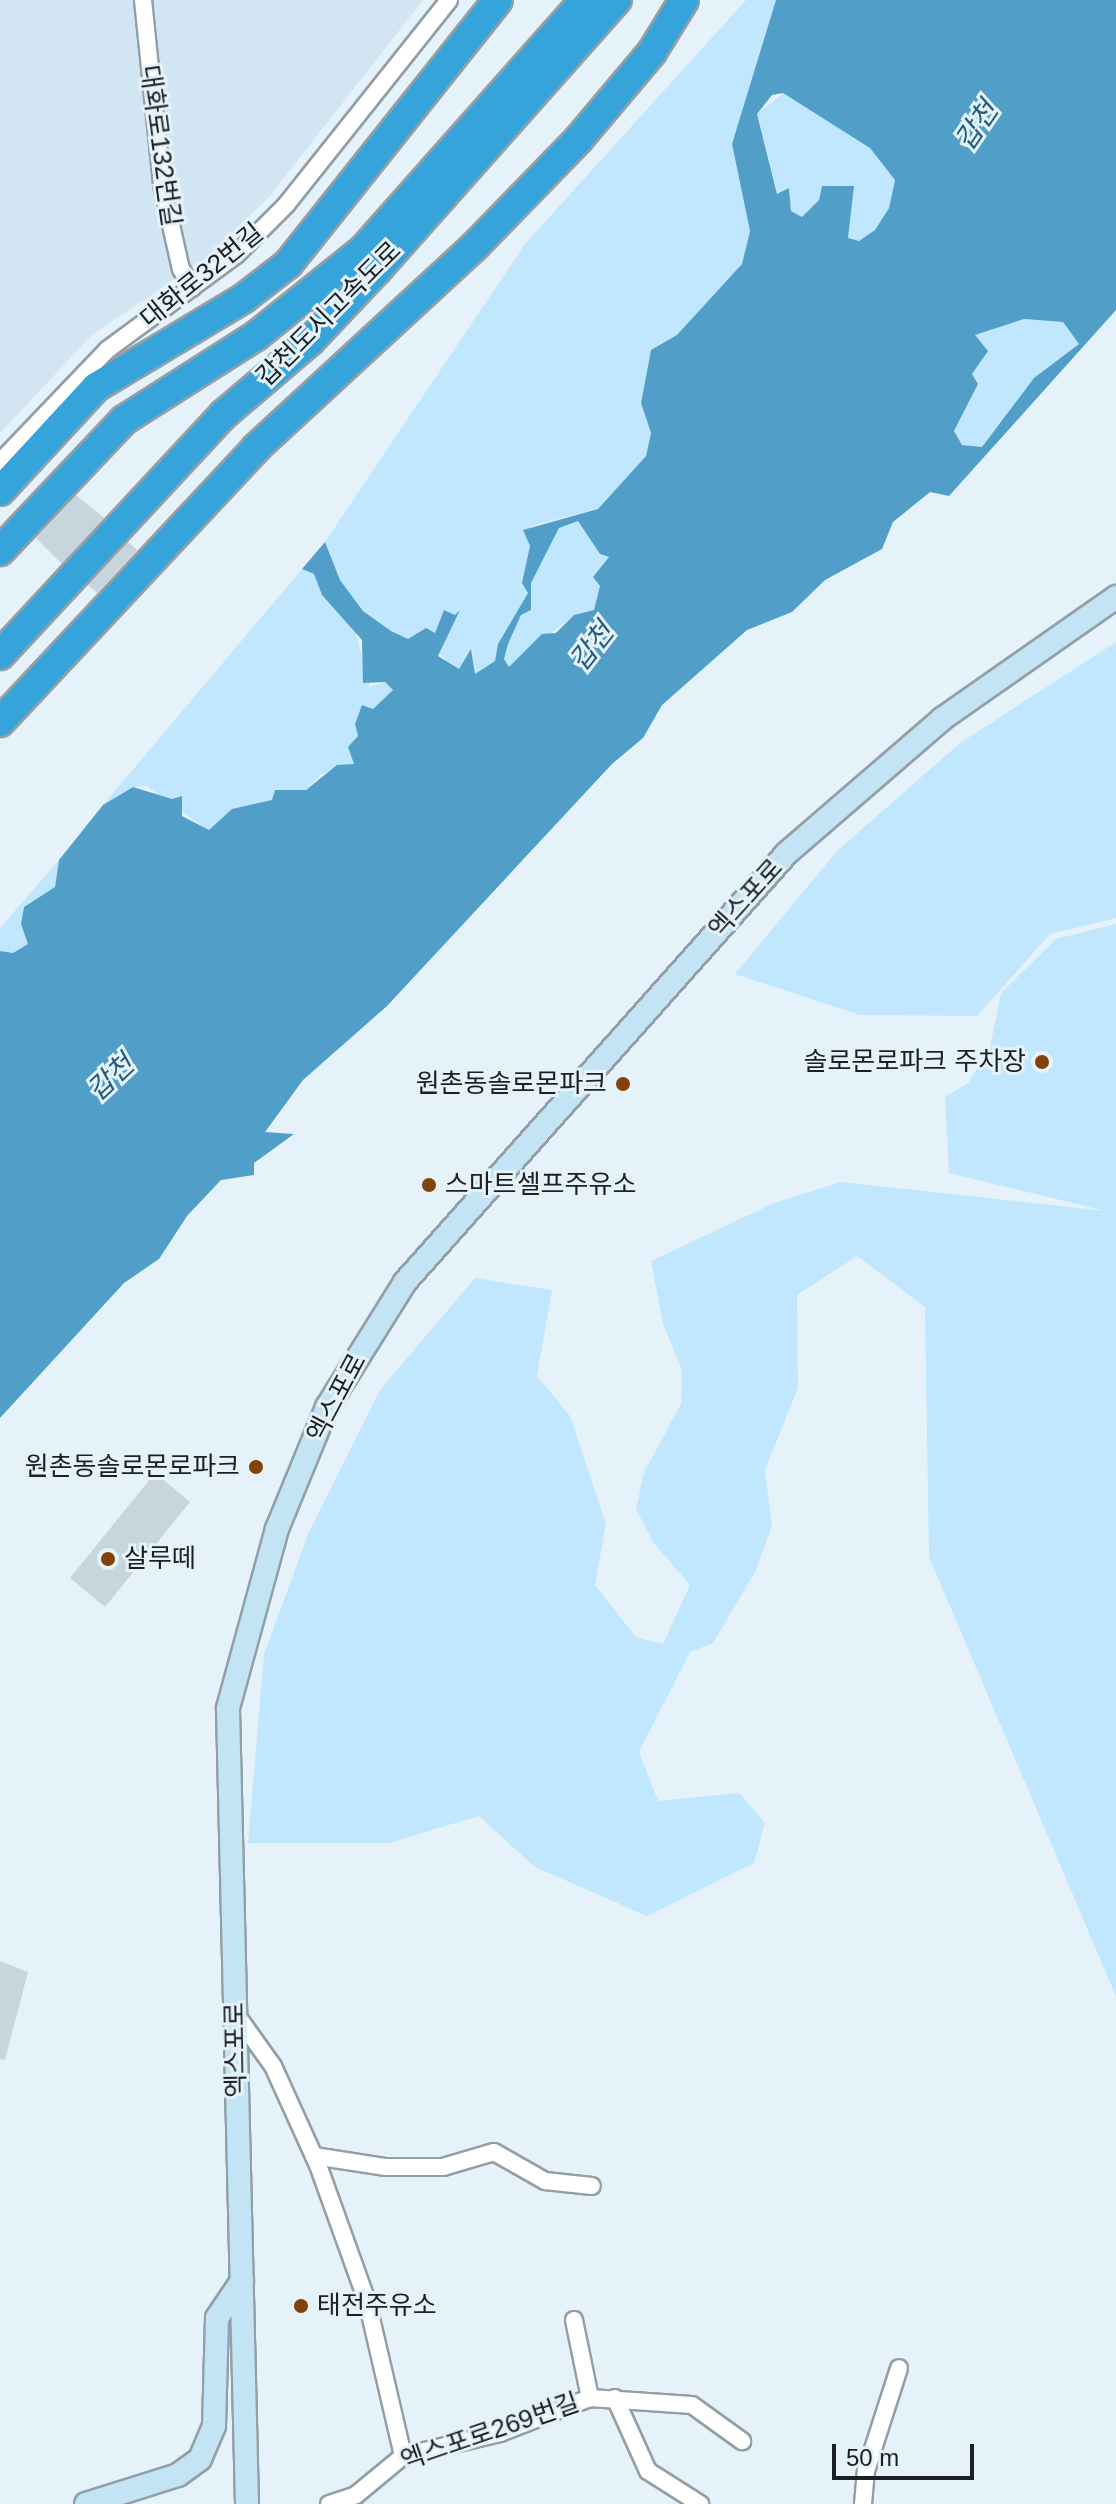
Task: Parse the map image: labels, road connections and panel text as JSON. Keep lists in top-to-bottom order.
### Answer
{
  "streets": {
    "highway": ["갑천도시고속도로"],
    "main road": ["엑스포로"],
    "street": ["대화로132번길", "대화로32번길", "엑스포로269번길"]
  },
  "crossings": [
    ["대화로132번길", "대화로32번길"]
  ],
  "water": ["갑천"],
  "places": [
    "솔로몬로파크 주차장",
    "원촌동솔로몬파크",
    "스마트셀프주유소",
    "원촌동솔로몬로파크",
    "살루떼",
    "태전주유소"
  ],
  "scale_bar": "50 m"
}
